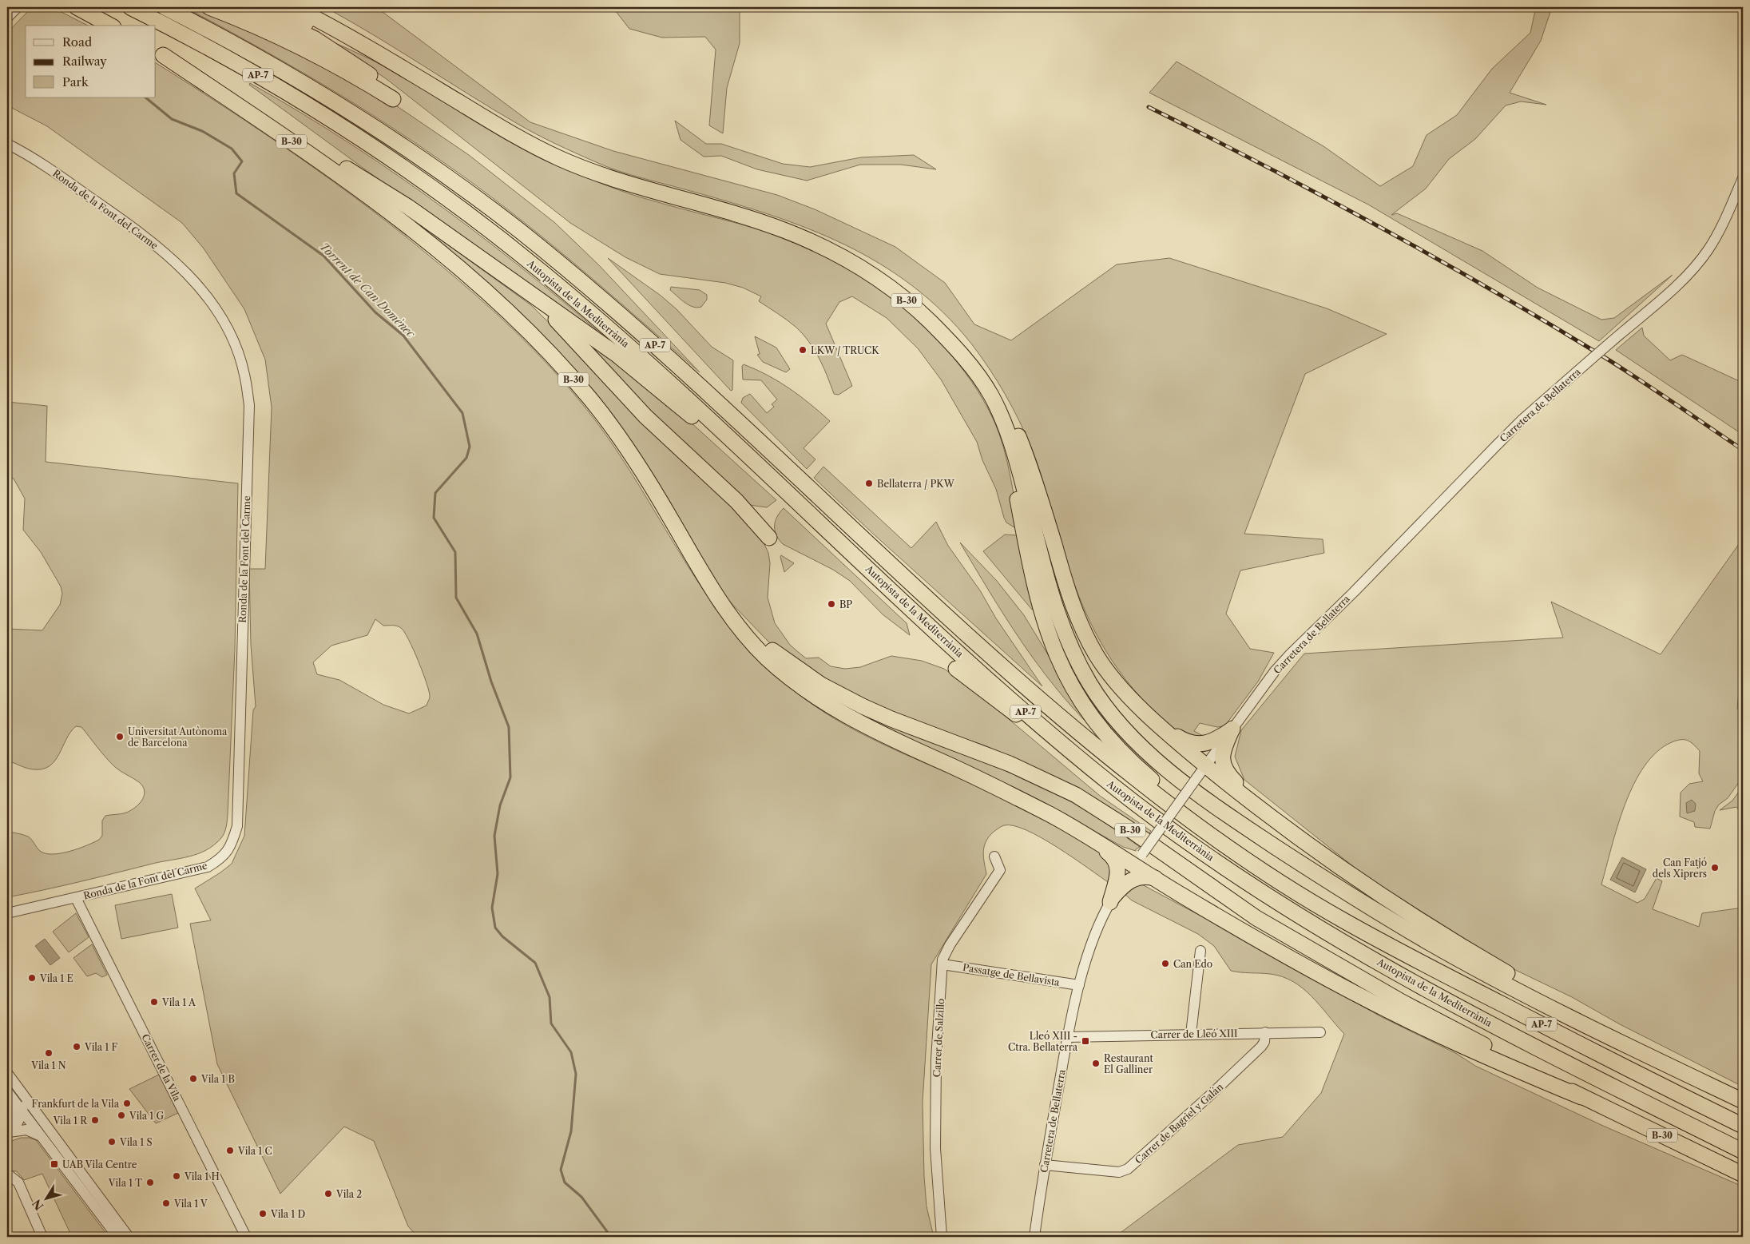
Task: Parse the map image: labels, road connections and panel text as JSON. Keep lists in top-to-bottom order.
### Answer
{
  "streets": {
    "highway": ["AP-7", "B-30", "Autopista de la Mediterrània"],
    "street": [
      "Ronda de la Font del Carme",
      "Carretera de Bellaterra",
      "Passatge de Bellavista",
      "Carrer de Lleó XIII",
      "Carrer de Salzillo",
      "Carrer de la Vila",
      "Carrer de Bagriel y Galán"
    ]
  },
  "crossings": [
    ["Ronda de la Font del Carme", "Carrer de la Vila"],
    ["Carretera de Bellaterra", "Passatge de Bellavista"],
    ["Carretera de Bellaterra", "Carrer de Lleó XIII"],
    ["Carretera de Bellaterra", "Carrer de Bagriel y Galán"],
    ["Passatge de Bellavista", "Carrer de Salzillo"],
    ["Carrer de Lleó XIII", "Carrer de Bagriel y Galán"]
  ],
  "water": ["Torrent de Can Domènec"],
  "places": {
    "other": [
      "LKW / TRUCK",
      "Bellaterra / PKW",
      "BP",
      "Universitat Autònoma de Barcelona",
      "Can Fatjó dels Xiprers",
      "Can Edo",
      "Vila 1 E",
      "Vila 1 A",
      "Vila 1 F",
      "Vila 1 N",
      "Restaurant El Galliner",
      "Vila 1 B",
      "Frankfurt de la Vila",
      "Vila 1 G",
      "Vila 1 R",
      "Vila 1 S",
      "Vila 1 C",
      "Vila 1 H",
      "Vila 1 T",
      "Vila 2",
      "Vila 1 V",
      "Vila 1 D"
    ],
    "transit": ["Lleó XIII - Ctra. Bellaterra", "UAB Vila Centre"]
  },
  "legend": ["Road", "Railway", "Park"],
  "north": "bottom left"
}
